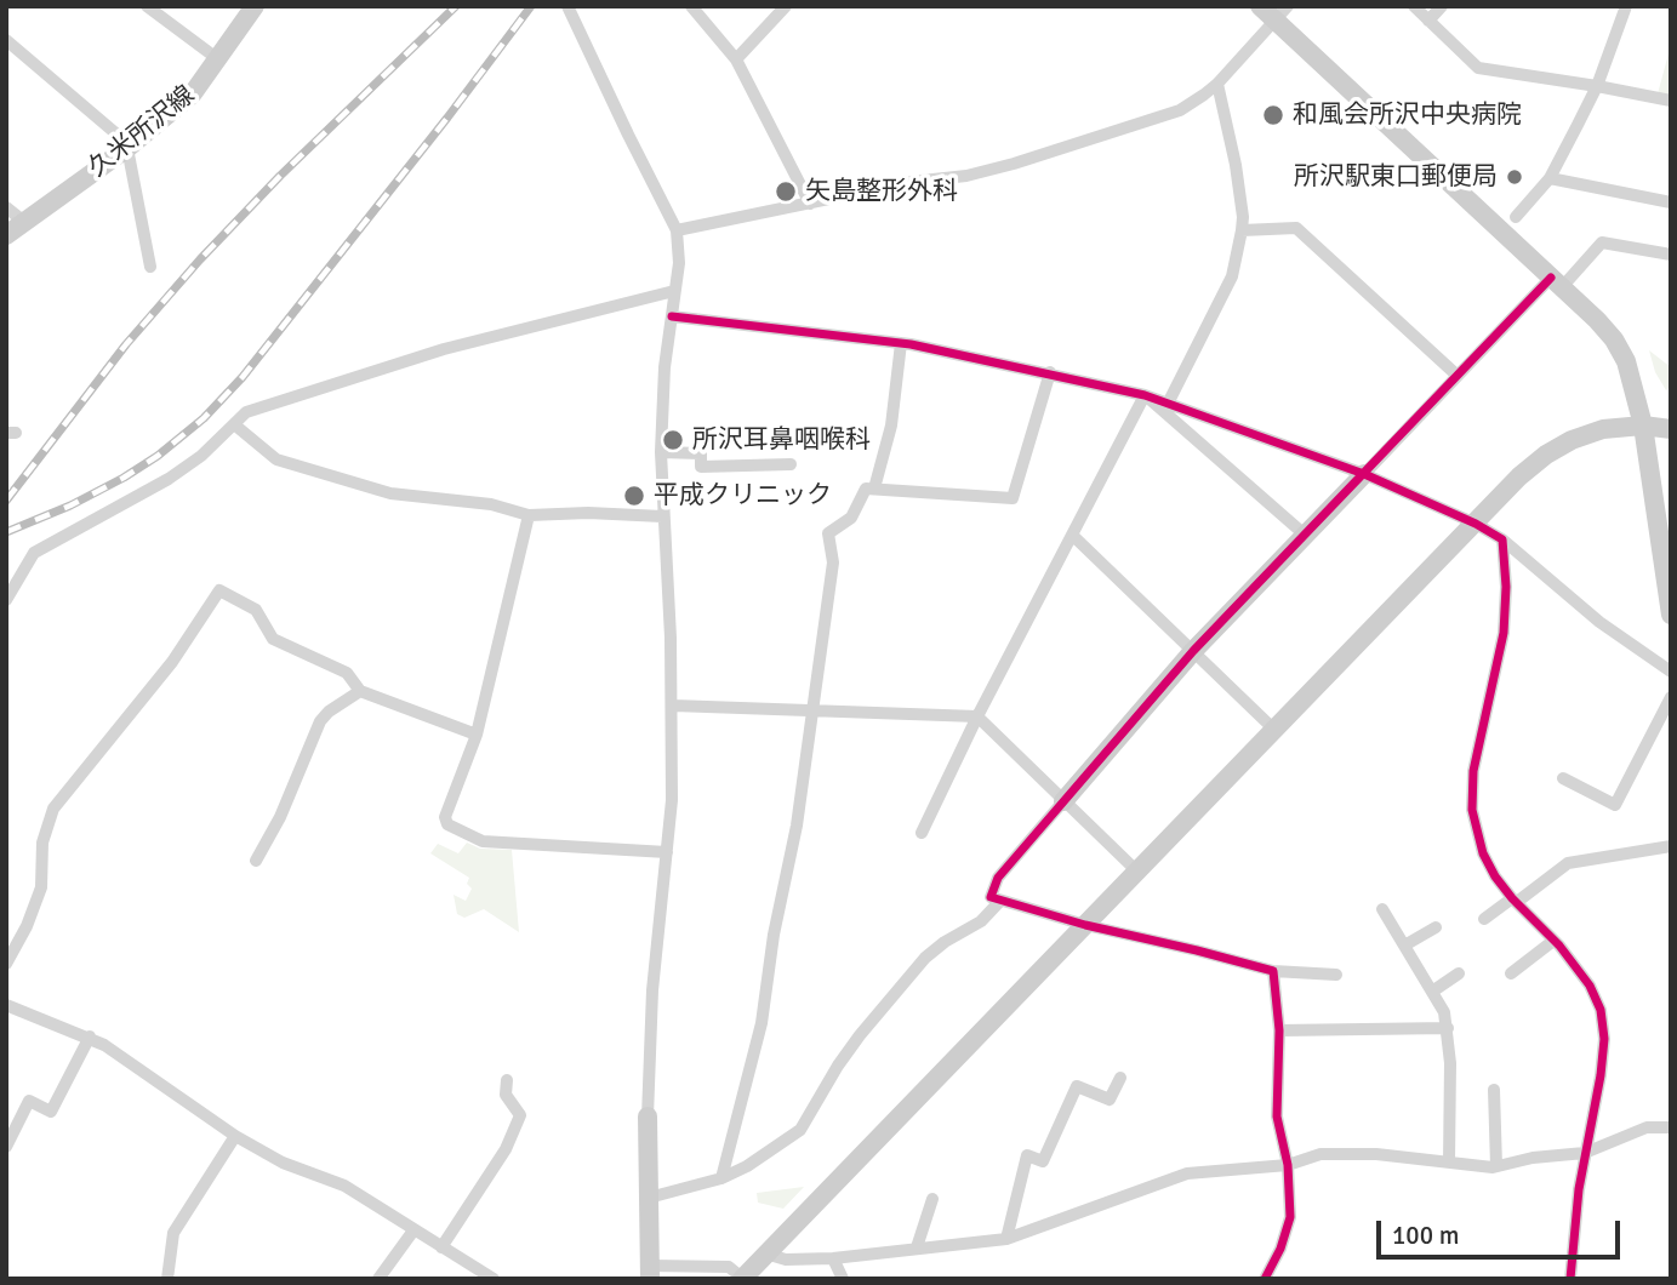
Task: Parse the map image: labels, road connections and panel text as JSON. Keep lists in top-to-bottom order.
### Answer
{
  "streets": {
    "street": ["久米所沢線"]
  },
  "places": [
    "和風会所沢中央病院",
    "所沢駅東口郵便局",
    "矢島整形外科",
    "所沢耳鼻咽喉科",
    "平成クリニック"
  ],
  "scale_bar": "100 m"
}
